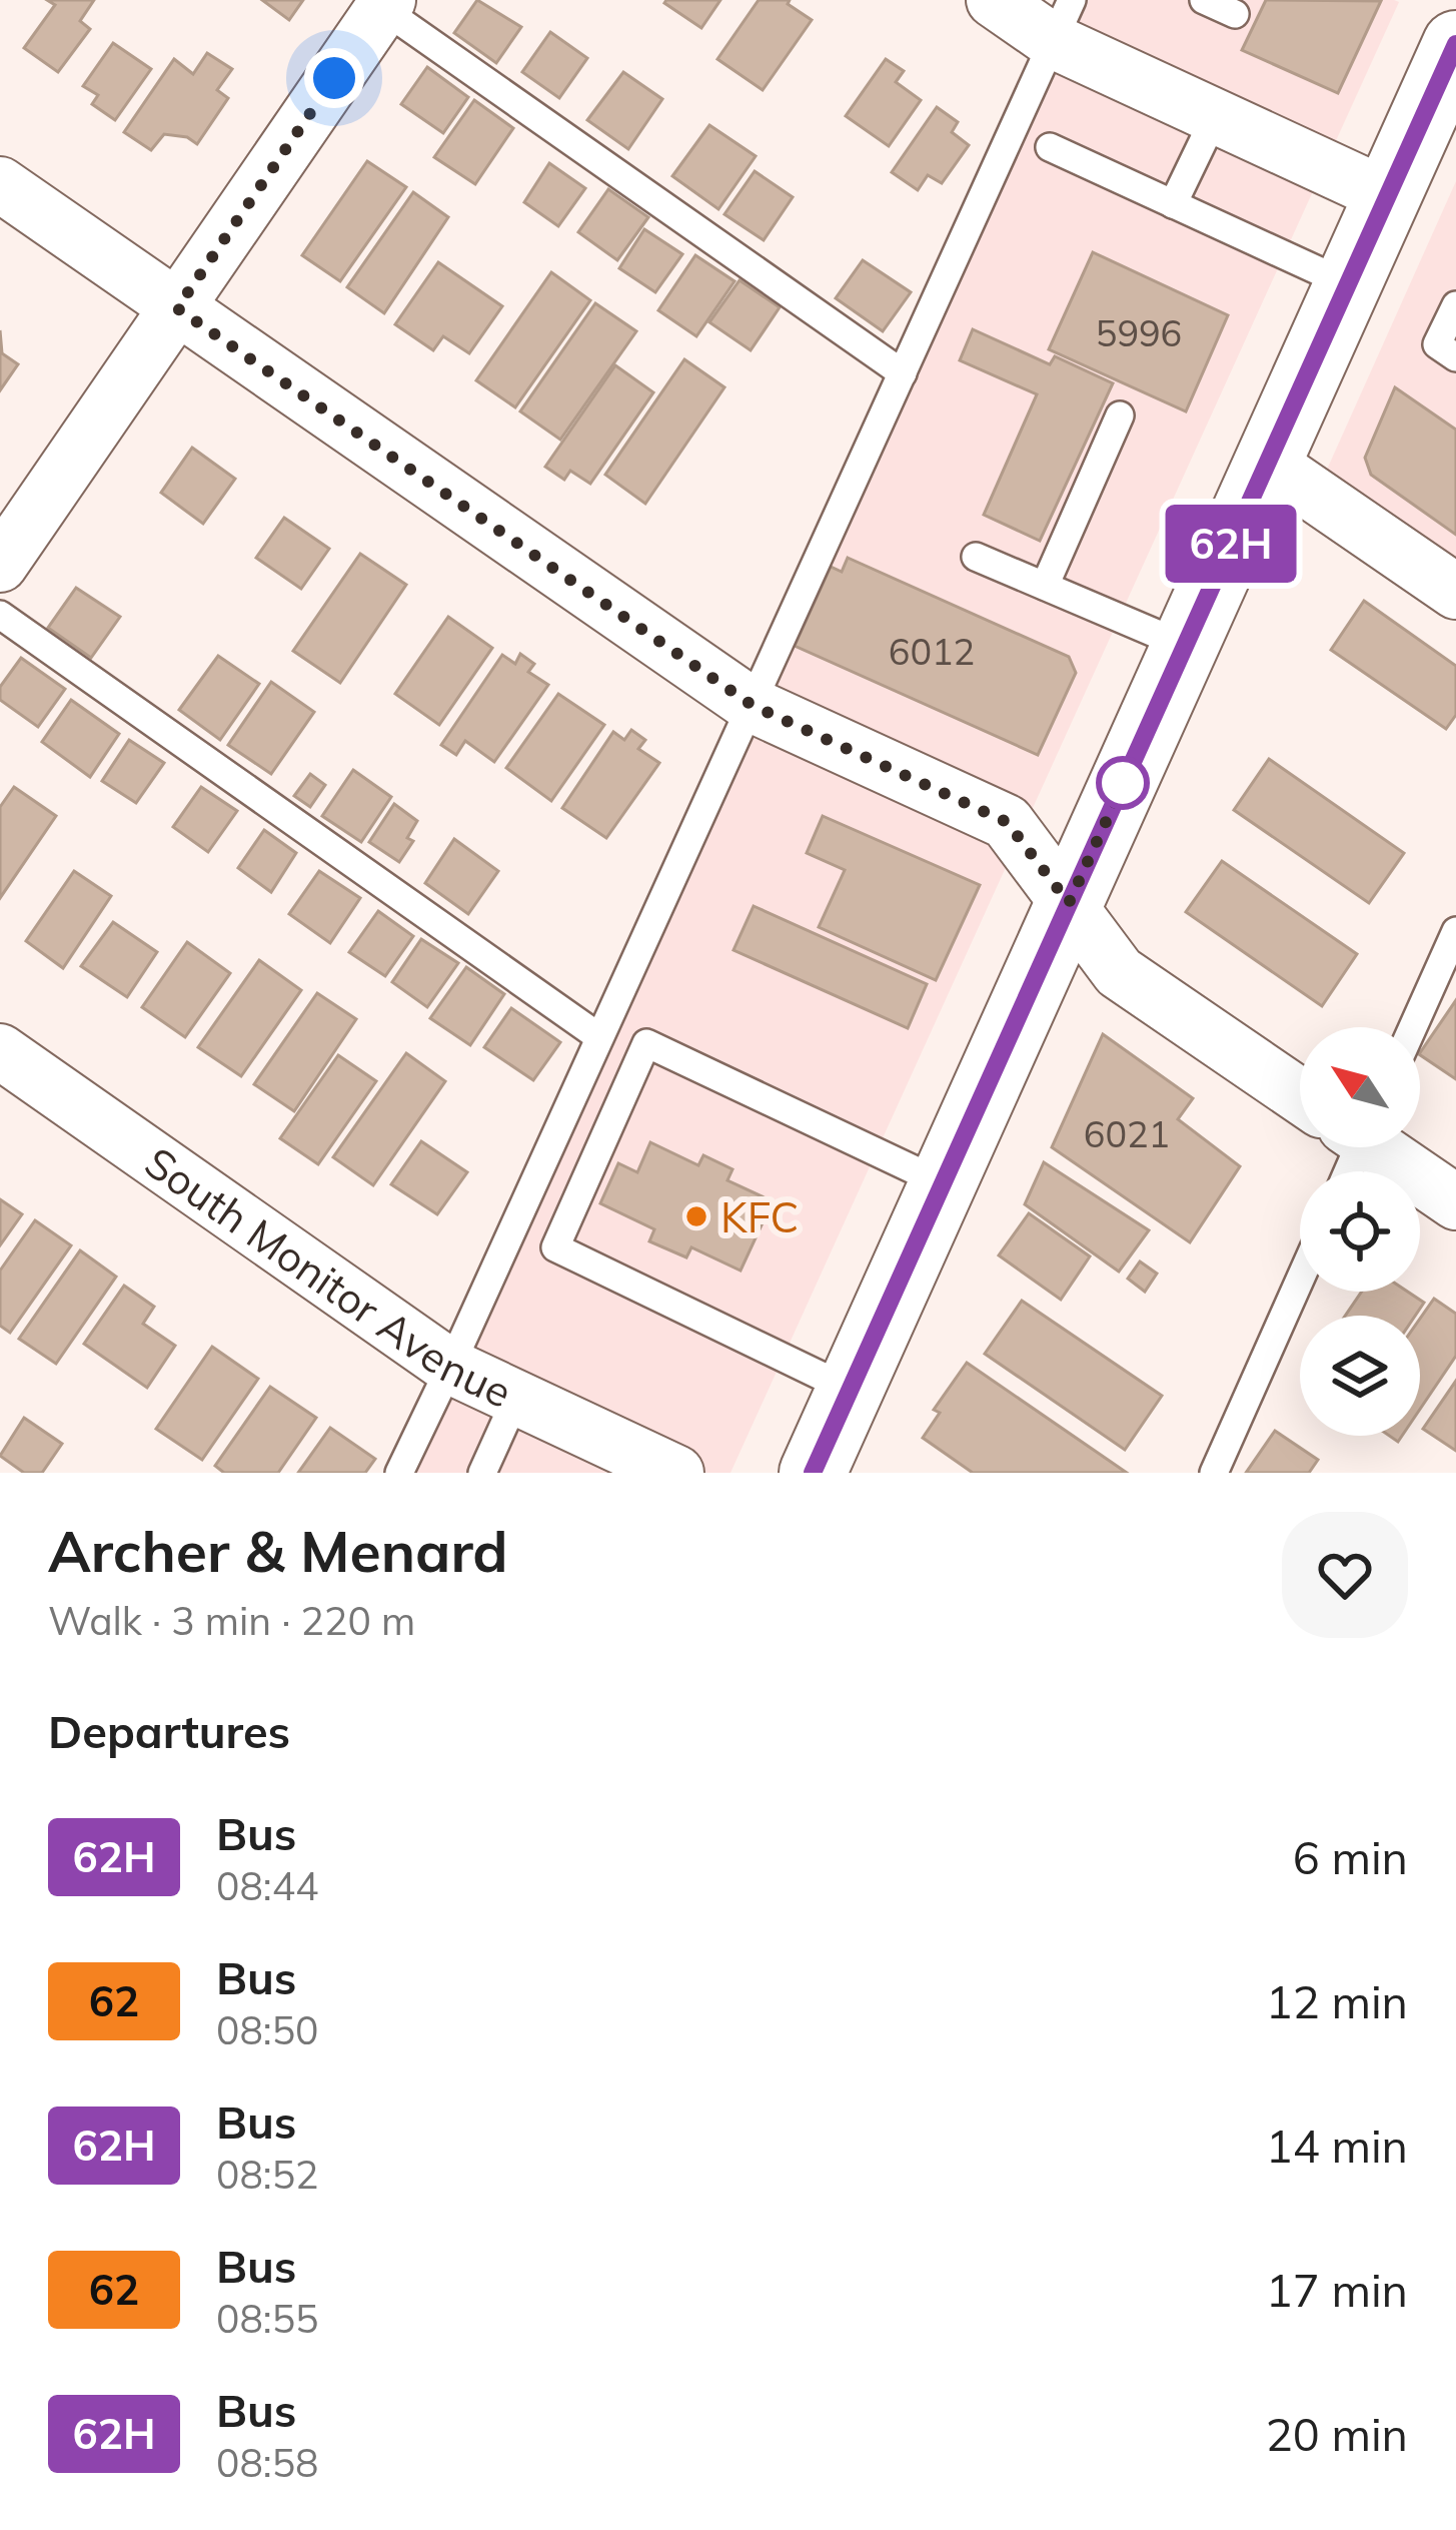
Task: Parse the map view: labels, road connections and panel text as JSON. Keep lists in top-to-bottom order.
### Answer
{
  "streets": {
    "street": ["South Monitor Avenue"]
  },
  "places": ["KFC"],
  "lines": ["bus line 62H"],
  "house_numbers": ["5996", "6012", "6021"],
  "north": "top left",
  "page": {
    "on_map": "62H",
    "heading": [
      ["Archer & Menard", "Walk · 3 min · 220 m"],
      "Departures"
    ],
    "list": [
      {
        "mark": "62H",
        "name": "Bus",
        "note": "08:44",
        "value": "6 min"
      },
      {
        "mark": "62",
        "name": "Bus",
        "note": "08:50",
        "value": "12 min"
      },
      {
        "mark": "62H",
        "name": "Bus",
        "note": "08:52",
        "value": "14 min"
      },
      {
        "mark": "62",
        "name": "Bus",
        "note": "08:55",
        "value": "17 min"
      },
      {
        "mark": "62H",
        "name": "Bus",
        "note": "08:58",
        "value": "20 min"
      }
    ]
  }
}
